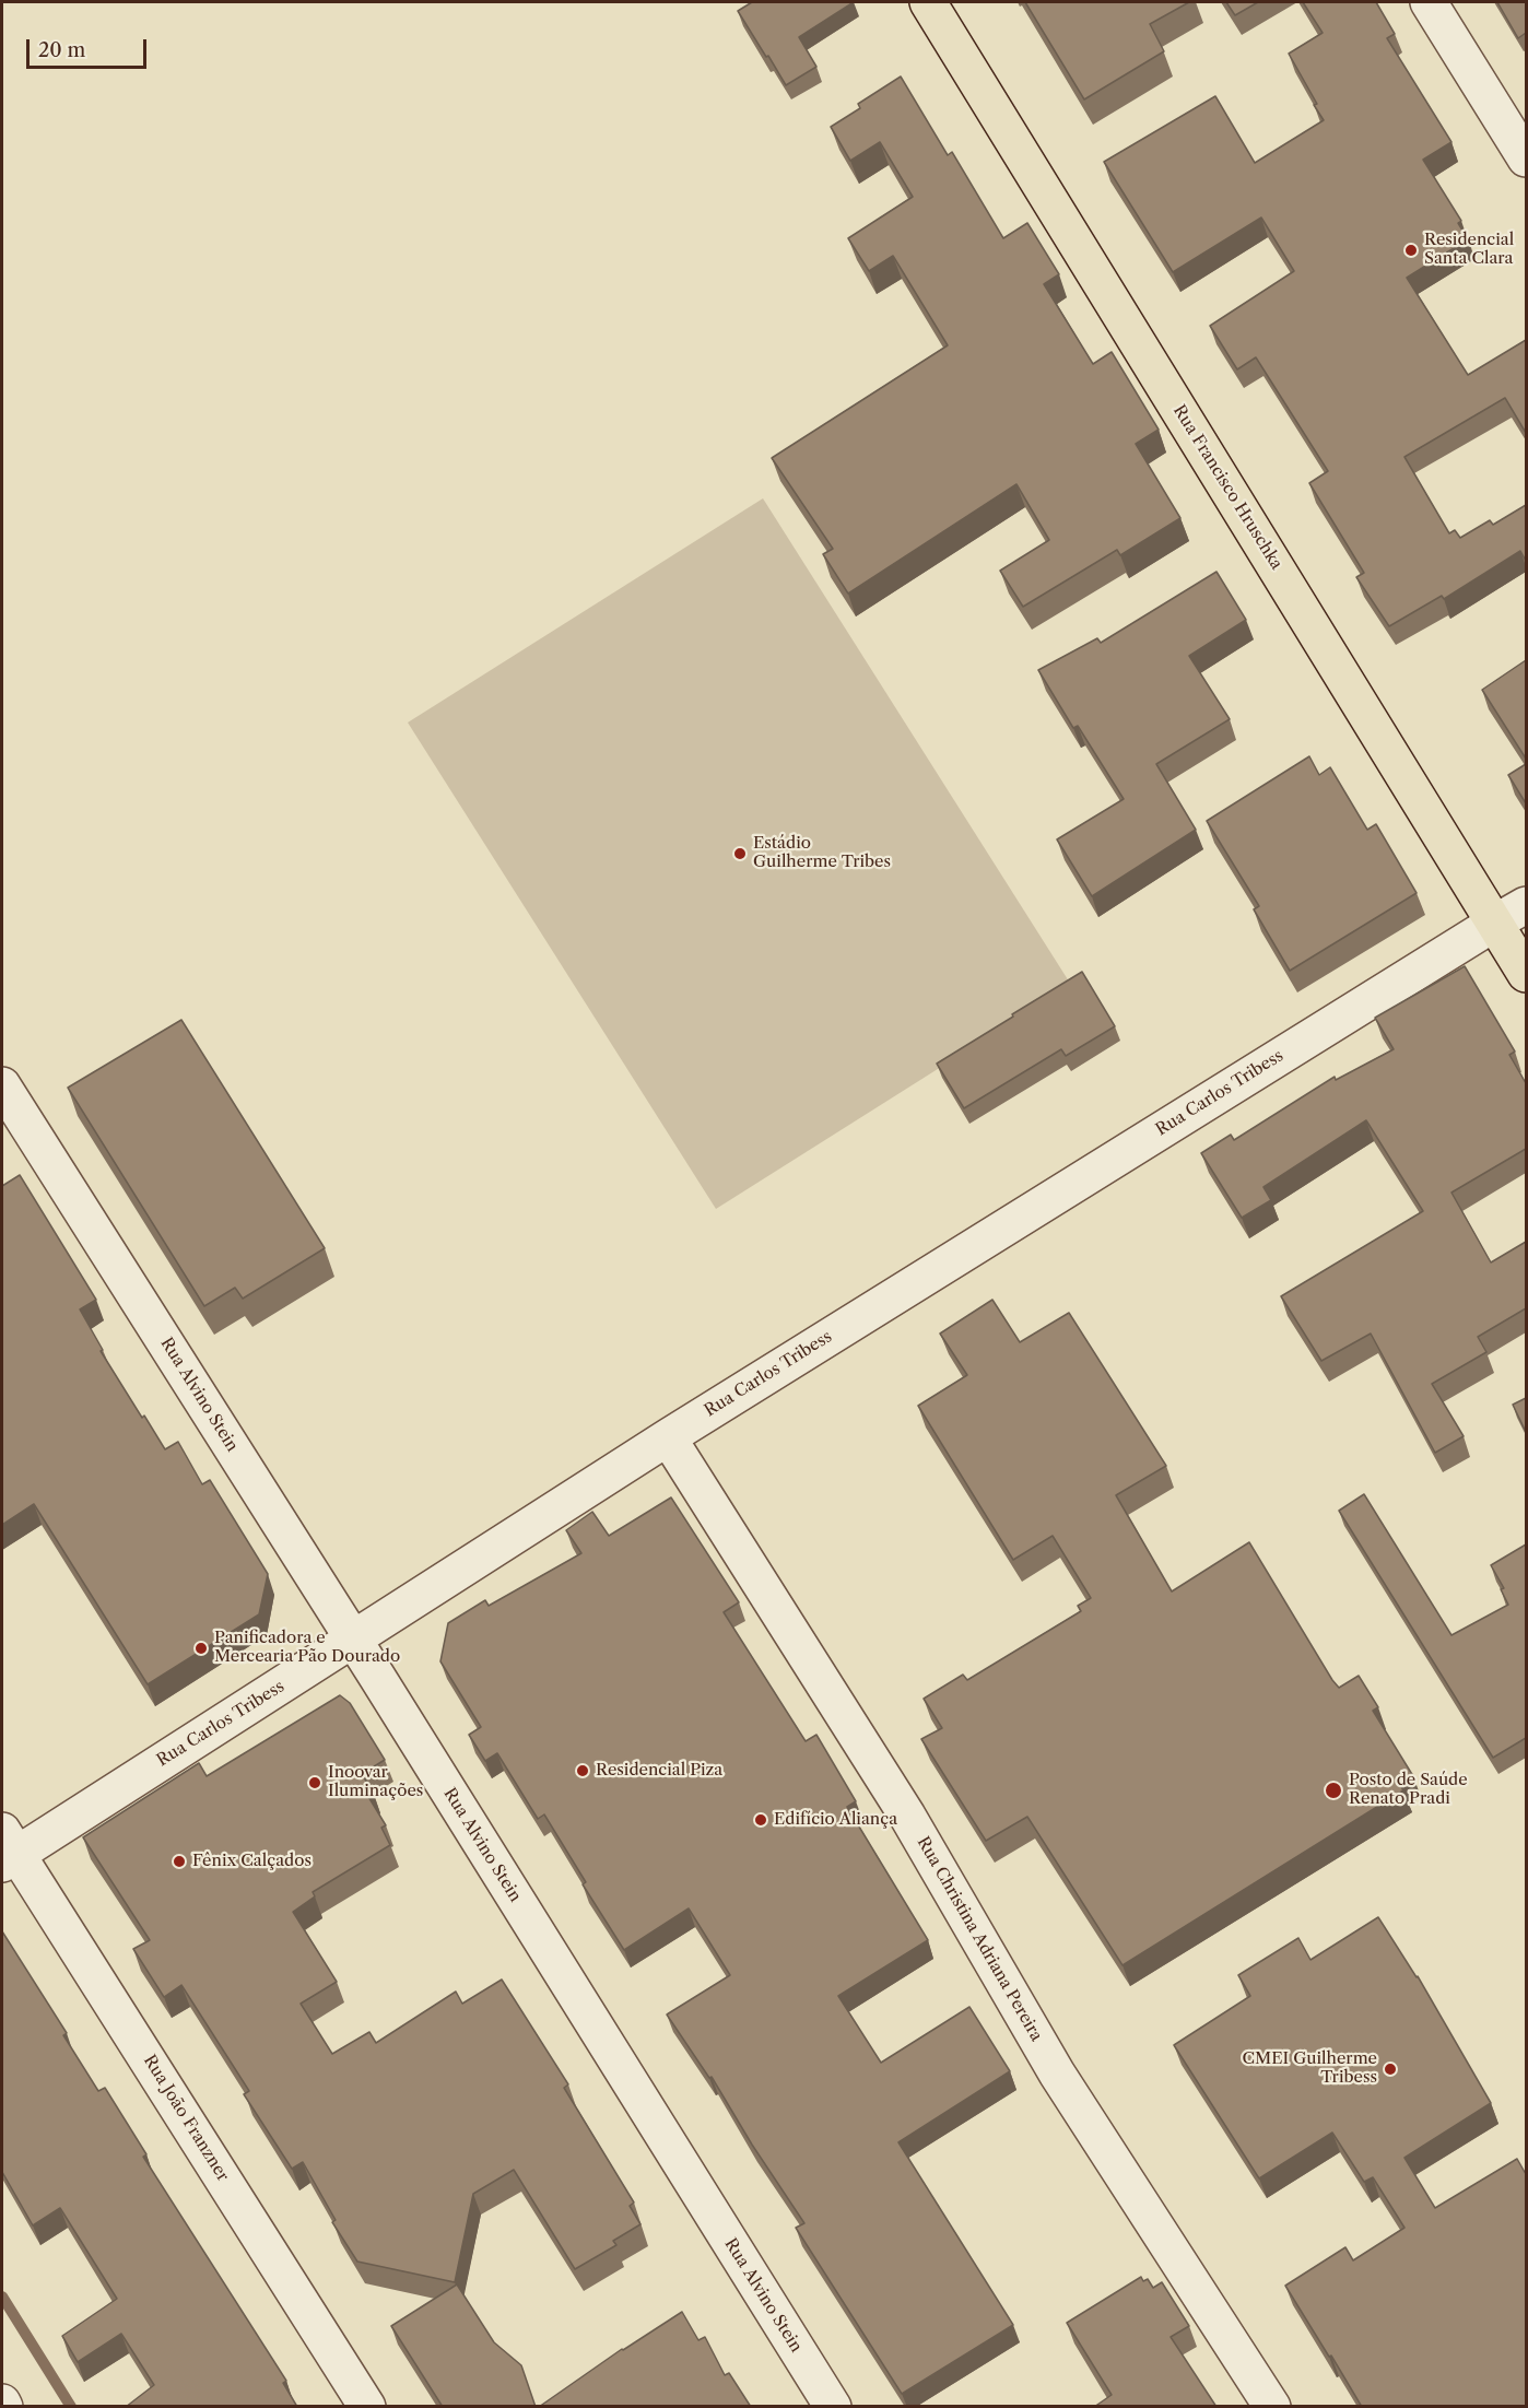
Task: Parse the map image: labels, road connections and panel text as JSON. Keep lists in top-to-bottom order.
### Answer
{
  "streets": {
    "main road": ["Rua Francisco Hruschka"],
    "street": [
      "Rua Carlos Tribess",
      "Rua Alvino Stein",
      "Rua Christina Adriana Pereira",
      "Rua João Franzner"
    ]
  },
  "crossings": [
    ["Rua Francisco Hruschka", "Rua Carlos Tribess"],
    ["Rua Carlos Tribess", "Rua Alvino Stein"],
    ["Rua Carlos Tribess", "Rua Christina Adriana Pereira"],
    ["Rua Carlos Tribess", "Rua João Franzner"]
  ],
  "places": [
    "Residencial Santa Clara",
    "Estádio Guilherme Tribes",
    "Panificadora e Mercearia Pão Dourado",
    "Residencial Piza",
    "Inoovar Iluminações",
    "Posto de Saúde Renato Pradi",
    "Edifício Aliança",
    "Fênix Calçados",
    "CMEI Guilherme Tribess"
  ],
  "scale_bar": "20 m"
}
